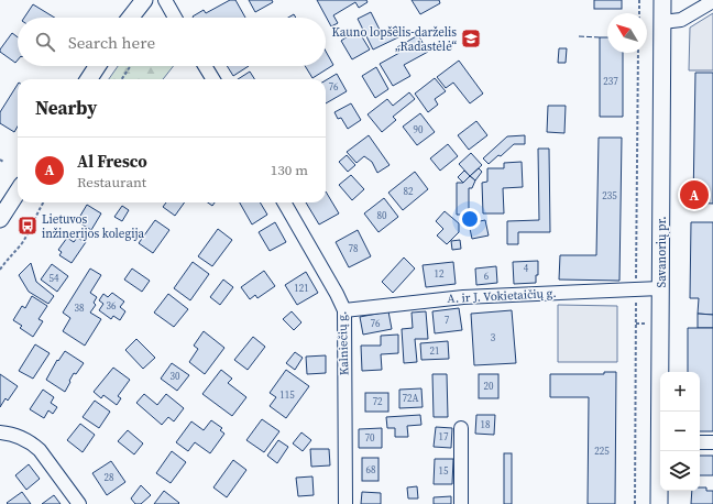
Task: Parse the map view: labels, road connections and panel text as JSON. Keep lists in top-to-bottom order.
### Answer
{
  "streets": {
    "main road": ["Savanorių pr."],
    "street": ["A. ir J. Vokietaičių g.", "Kalniečių g."]
  },
  "crossings": [
    ["Savanorių pr.", "A. ir J. Vokietaičių g."],
    ["A. ir J. Vokietaičių g.", "Kalniečių g."]
  ],
  "places": {
    "school or university": ["Kauno lopšelis-darželis „Radastėlė“"],
    "bus stop": ["Lietuvos inžinerijos kolegija"]
  },
  "house_numbers": [
    "237",
    "76",
    "90",
    "82",
    "235",
    "80",
    "78",
    "4",
    "12",
    "6",
    "54",
    "121",
    "36",
    "38",
    "7",
    "76",
    "3",
    "21",
    "30",
    "20",
    "115",
    "72A",
    "72",
    "18",
    "17",
    "70",
    "225",
    "68",
    "15",
    "28"
  ],
  "north": "top left",
  "page": {
    "search": "Search here",
    "heading": "Nearby",
    "list": [
      {
        "mark": "A",
        "name": "Al Fresco",
        "note": "Restaurant",
        "value": "130 m"
      }
    ],
    "pins": "A",
    "map_buttons": ["+", "−"]
  }
}
